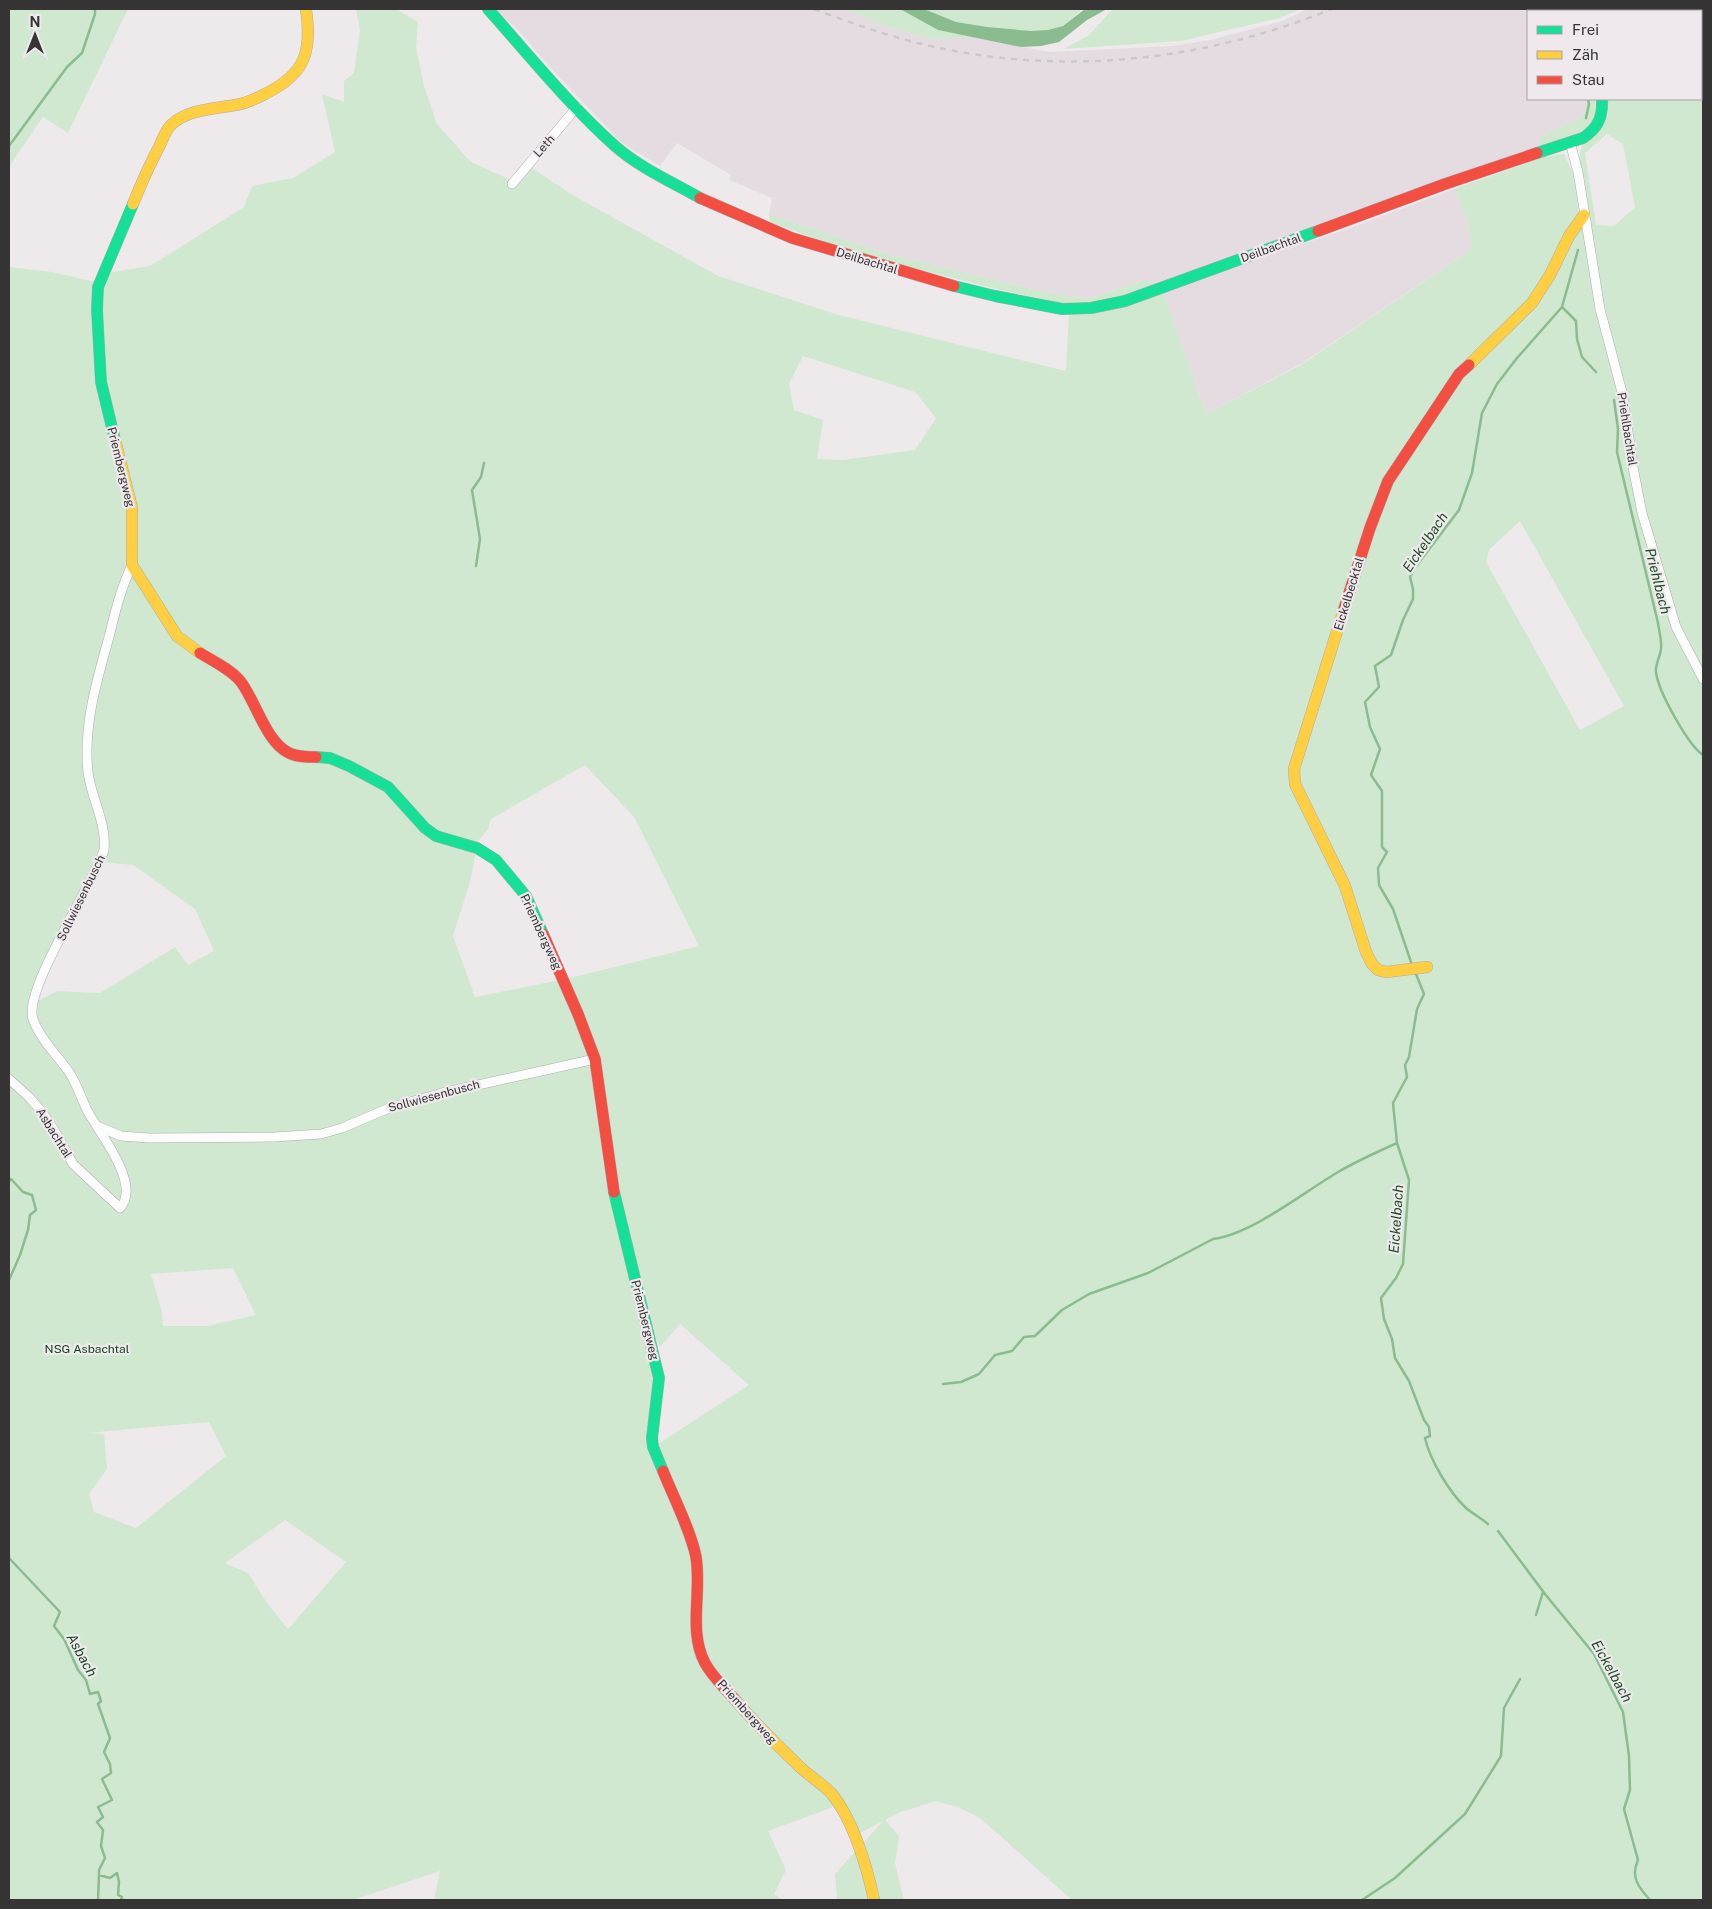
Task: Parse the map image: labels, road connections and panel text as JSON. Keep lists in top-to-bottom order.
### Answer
{
  "streets": {
    "street": [
      "Leth",
      "Deilbachtal",
      "Priehlbachtal",
      "Priembergweg",
      "Eickelbecktal",
      "Sollwiesenbusch",
      "Asbachtal"
    ]
  },
  "crossings": [
    ["Leth", "Deilbachtal"],
    ["Deilbachtal", "Priehlbachtal"],
    ["Priehlbachtal", "Eickelbecktal"],
    ["Priembergweg", "Sollwiesenbusch"],
    ["Sollwiesenbusch", "Asbachtal"]
  ],
  "water": ["Eickelbach", "Priehlbach", "Asbach"],
  "parks": ["NSG Asbachtal"],
  "legend": ["Frei", "Zäh", "Stau"],
  "north": "top"
}
